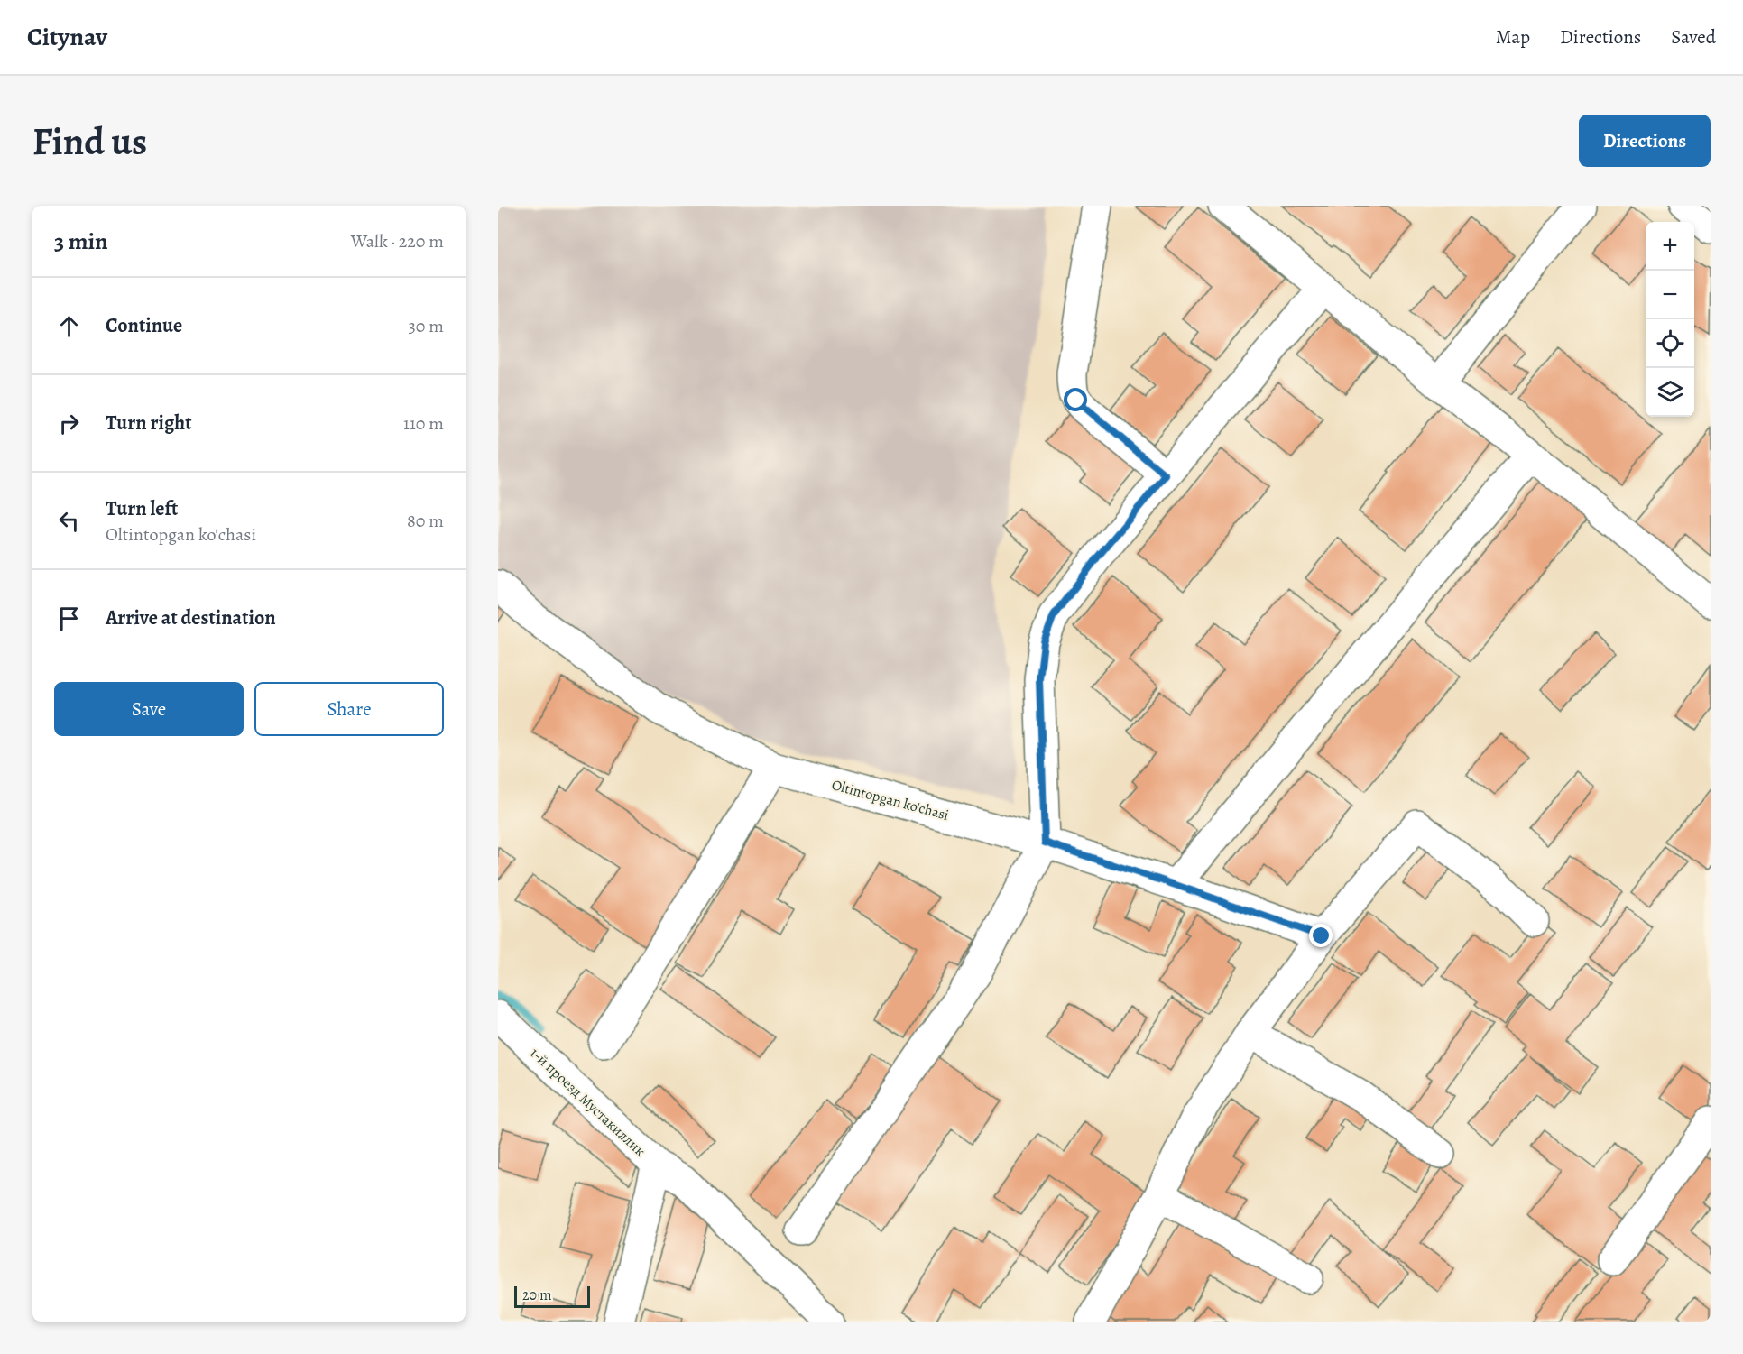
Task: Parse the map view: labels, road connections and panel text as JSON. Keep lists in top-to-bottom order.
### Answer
{
  "streets": {
    "street": ["Oltintopgan ko'chasi", "1-й проезд Мустакиллик"]
  },
  "scale_bar": "20 m",
  "page": {
    "header": "Citynav",
    "nav": ["Map", "Directions", "Saved"],
    "buttons": [
      "Directions",
      ["Save", "Share"]
    ],
    "title": "Find us",
    "heading": ["3 min", "Walk · 220 m"],
    "map_buttons": ["+", "−"],
    "list": [
      ["Continue", "30 m"],
      ["Turn right", "110 m"],
      ["Turn left", "Oltintopgan ko'chasi", "80 m"],
      "Arrive at destination"
    ],
    "scale": "20 m"
  }
}
